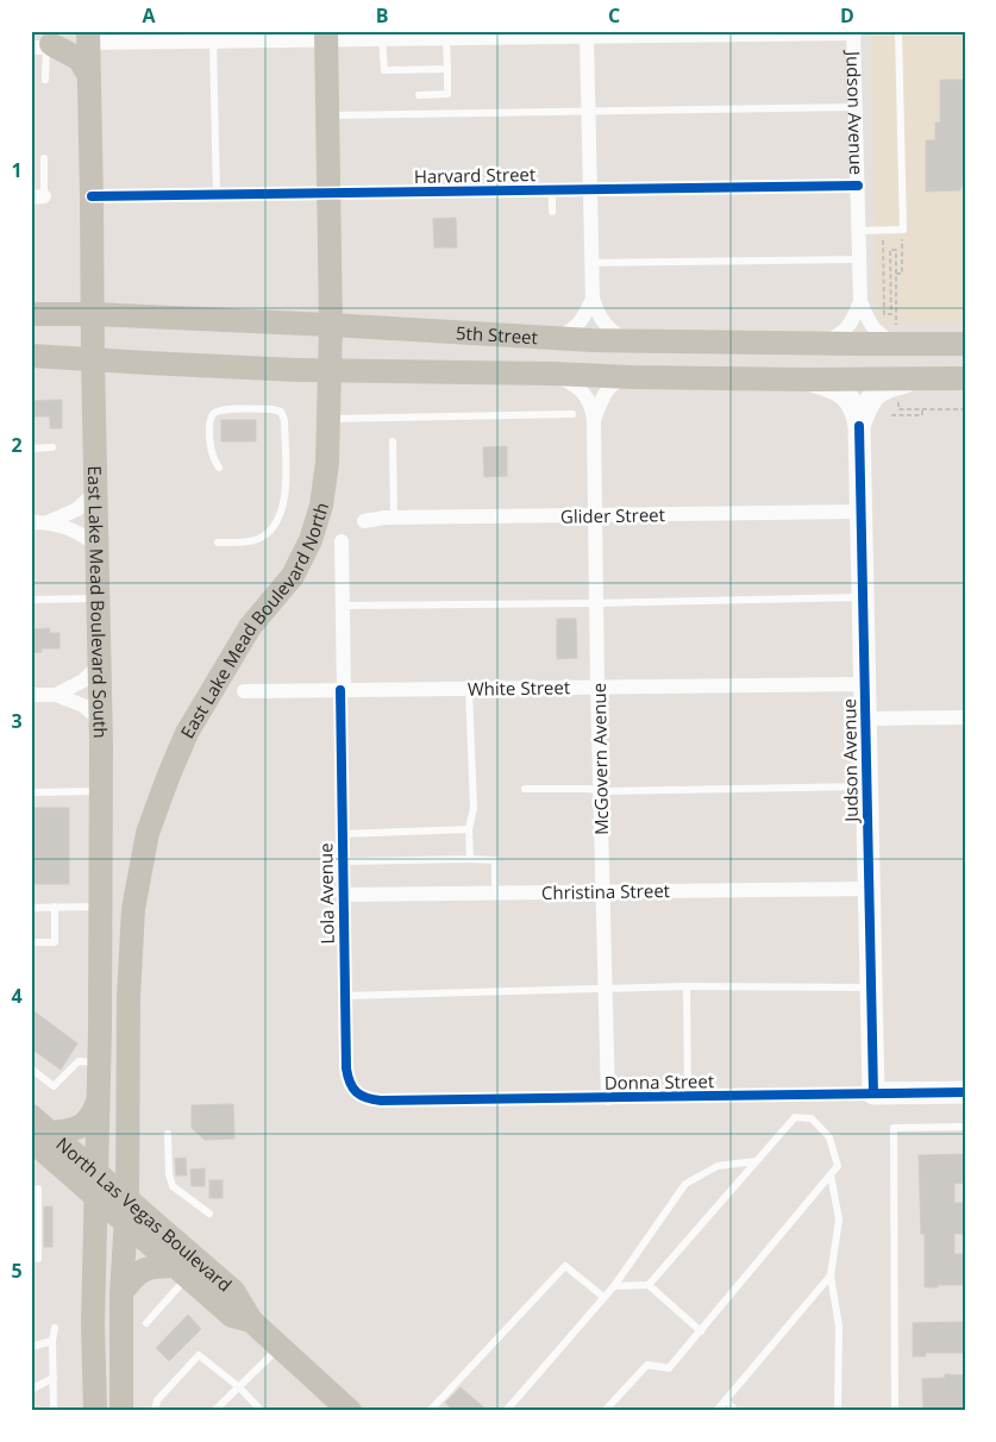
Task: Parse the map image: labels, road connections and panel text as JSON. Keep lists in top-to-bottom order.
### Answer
{
  "streets": {
    "main road": [
      "5th Street",
      "East Lake Mead Boulevard South",
      "East Lake Mead Boulevard North",
      "North Las Vegas Boulevard"
    ],
    "street": [
      "Judson Avenue",
      "Harvard Street",
      "Glider Street",
      "White Street",
      "McGovern Avenue",
      "Christina Street",
      "Lola Avenue",
      "Donna Street"
    ]
  },
  "crossings": [
    ["Judson Avenue", "Harvard Street"],
    ["Judson Avenue", "5th Street"],
    ["Judson Avenue", "Glider Street"],
    ["Judson Avenue", "White Street"],
    ["Judson Avenue", "Christina Street"],
    ["Judson Avenue", "Donna Street"],
    ["Harvard Street", "East Lake Mead Boulevard South"],
    ["Harvard Street", "East Lake Mead Boulevard North"],
    ["5th Street", "East Lake Mead Boulevard South"],
    ["5th Street", "East Lake Mead Boulevard North"],
    ["5th Street", "McGovern Avenue"],
    ["Glider Street", "McGovern Avenue"],
    ["East Lake Mead Boulevard South", "North Las Vegas Boulevard"],
    ["East Lake Mead Boulevard North", "North Las Vegas Boulevard"],
    ["White Street", "McGovern Avenue"],
    ["White Street", "Lola Avenue"],
    ["McGovern Avenue", "Christina Street"],
    ["McGovern Avenue", "Donna Street"],
    ["Christina Street", "Lola Avenue"],
    ["Lola Avenue", "Donna Street"]
  ],
  "grid": {
    "columns": [
      "A",
      "B",
      "C",
      "D"
    ],
    "rows": [
      "1",
      "2",
      "3",
      "4",
      "5"
    ]
  }
}
